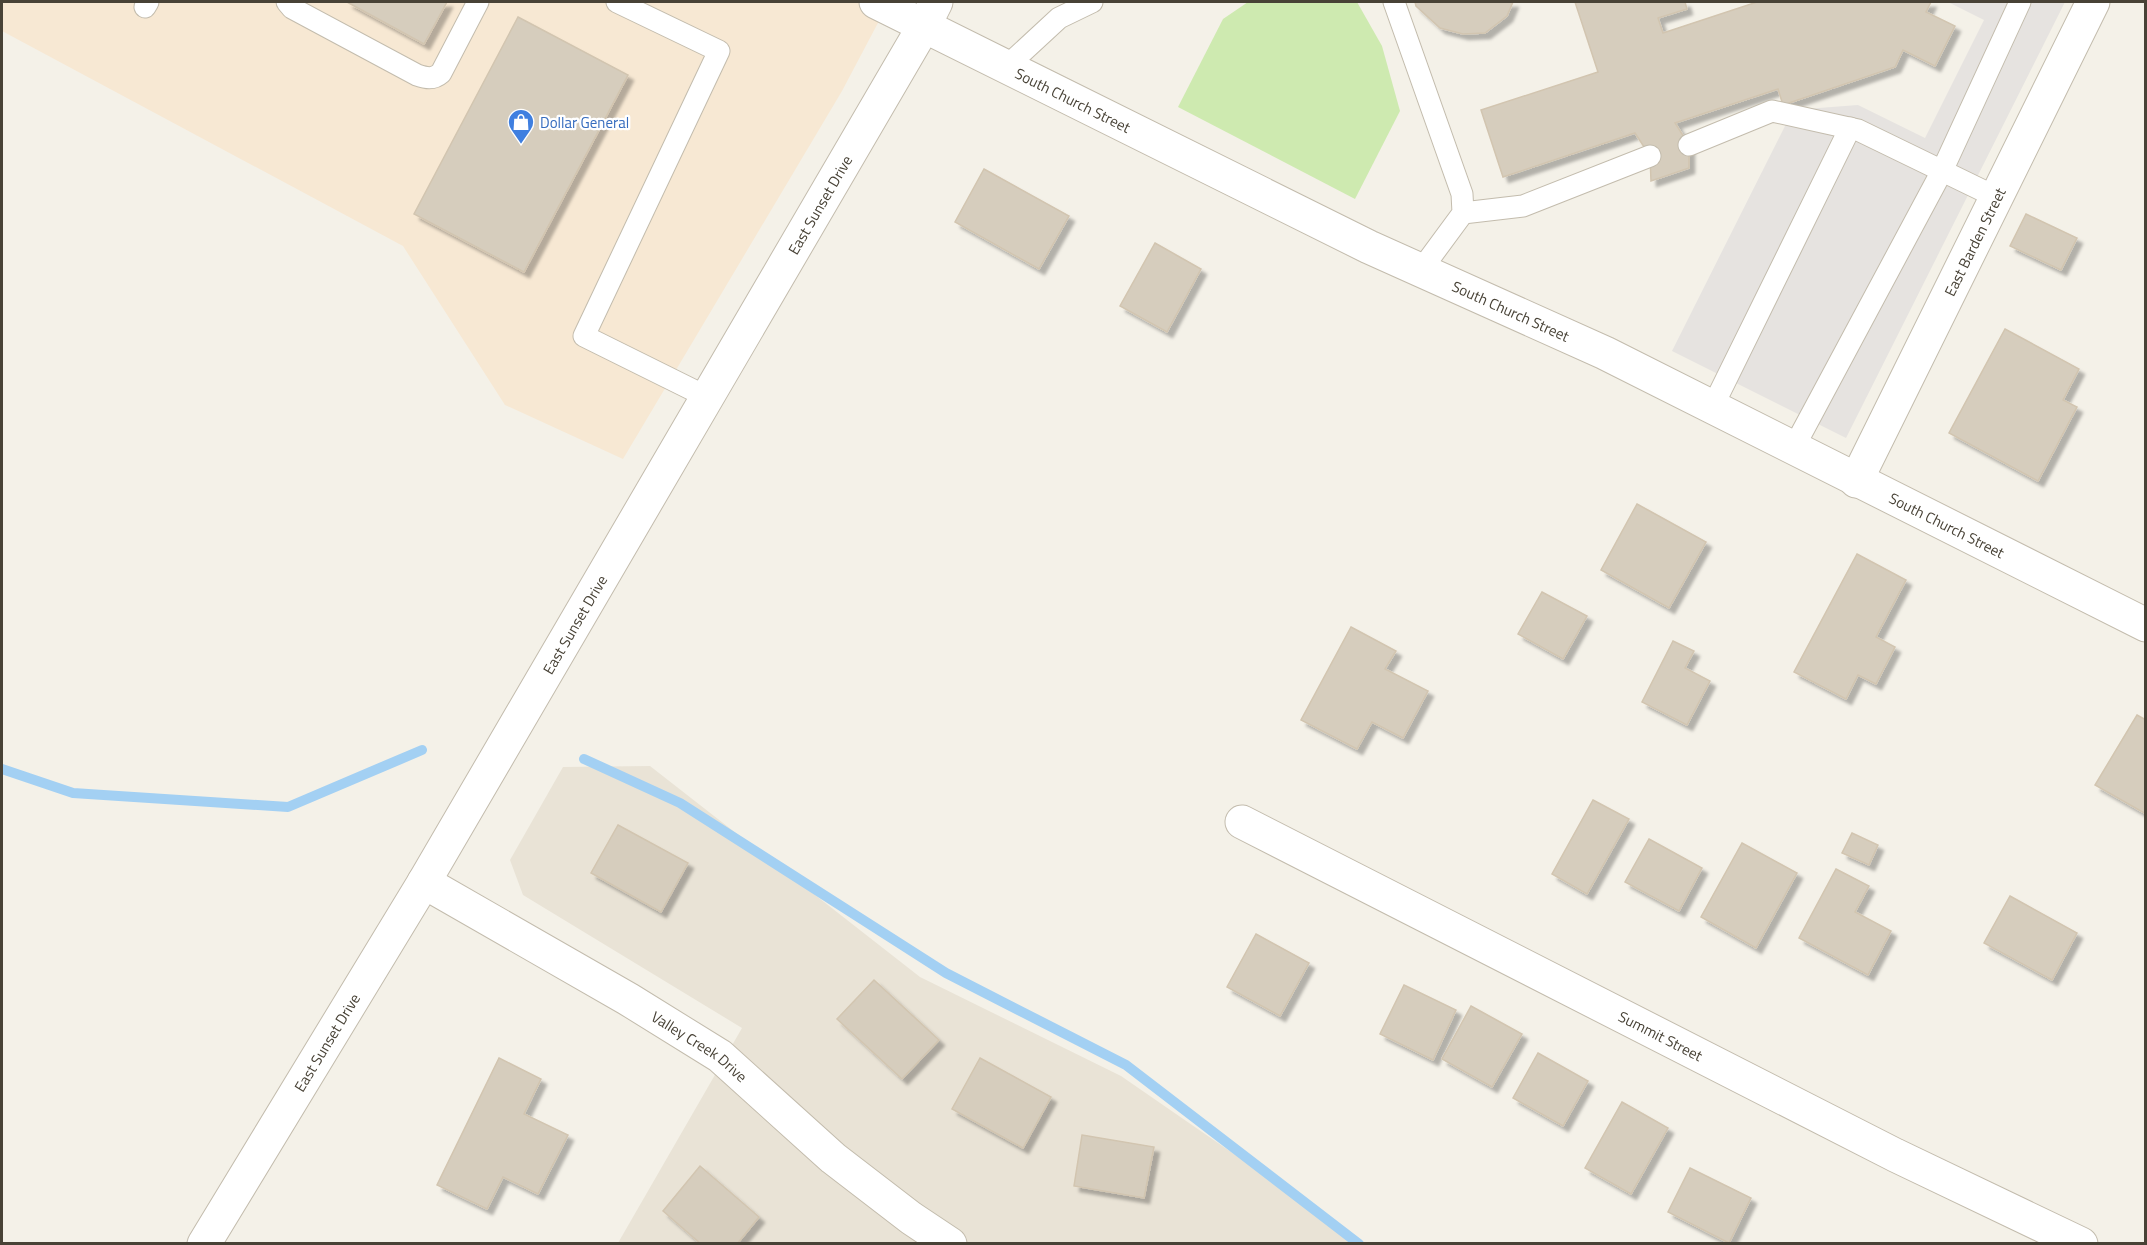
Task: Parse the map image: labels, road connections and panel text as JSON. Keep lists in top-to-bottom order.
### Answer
{
  "streets": {
    "street": [
      "South Church Street",
      "East Sunset Drive",
      "East Barden Street",
      "Summit Street",
      "Valley Creek Drive"
    ]
  },
  "crossings": [
    ["South Church Street", "East Sunset Drive"],
    ["South Church Street", "East Barden Street"],
    ["East Sunset Drive", "Valley Creek Drive"]
  ],
  "places": {
    "shop": ["Dollar General"]
  }
}
